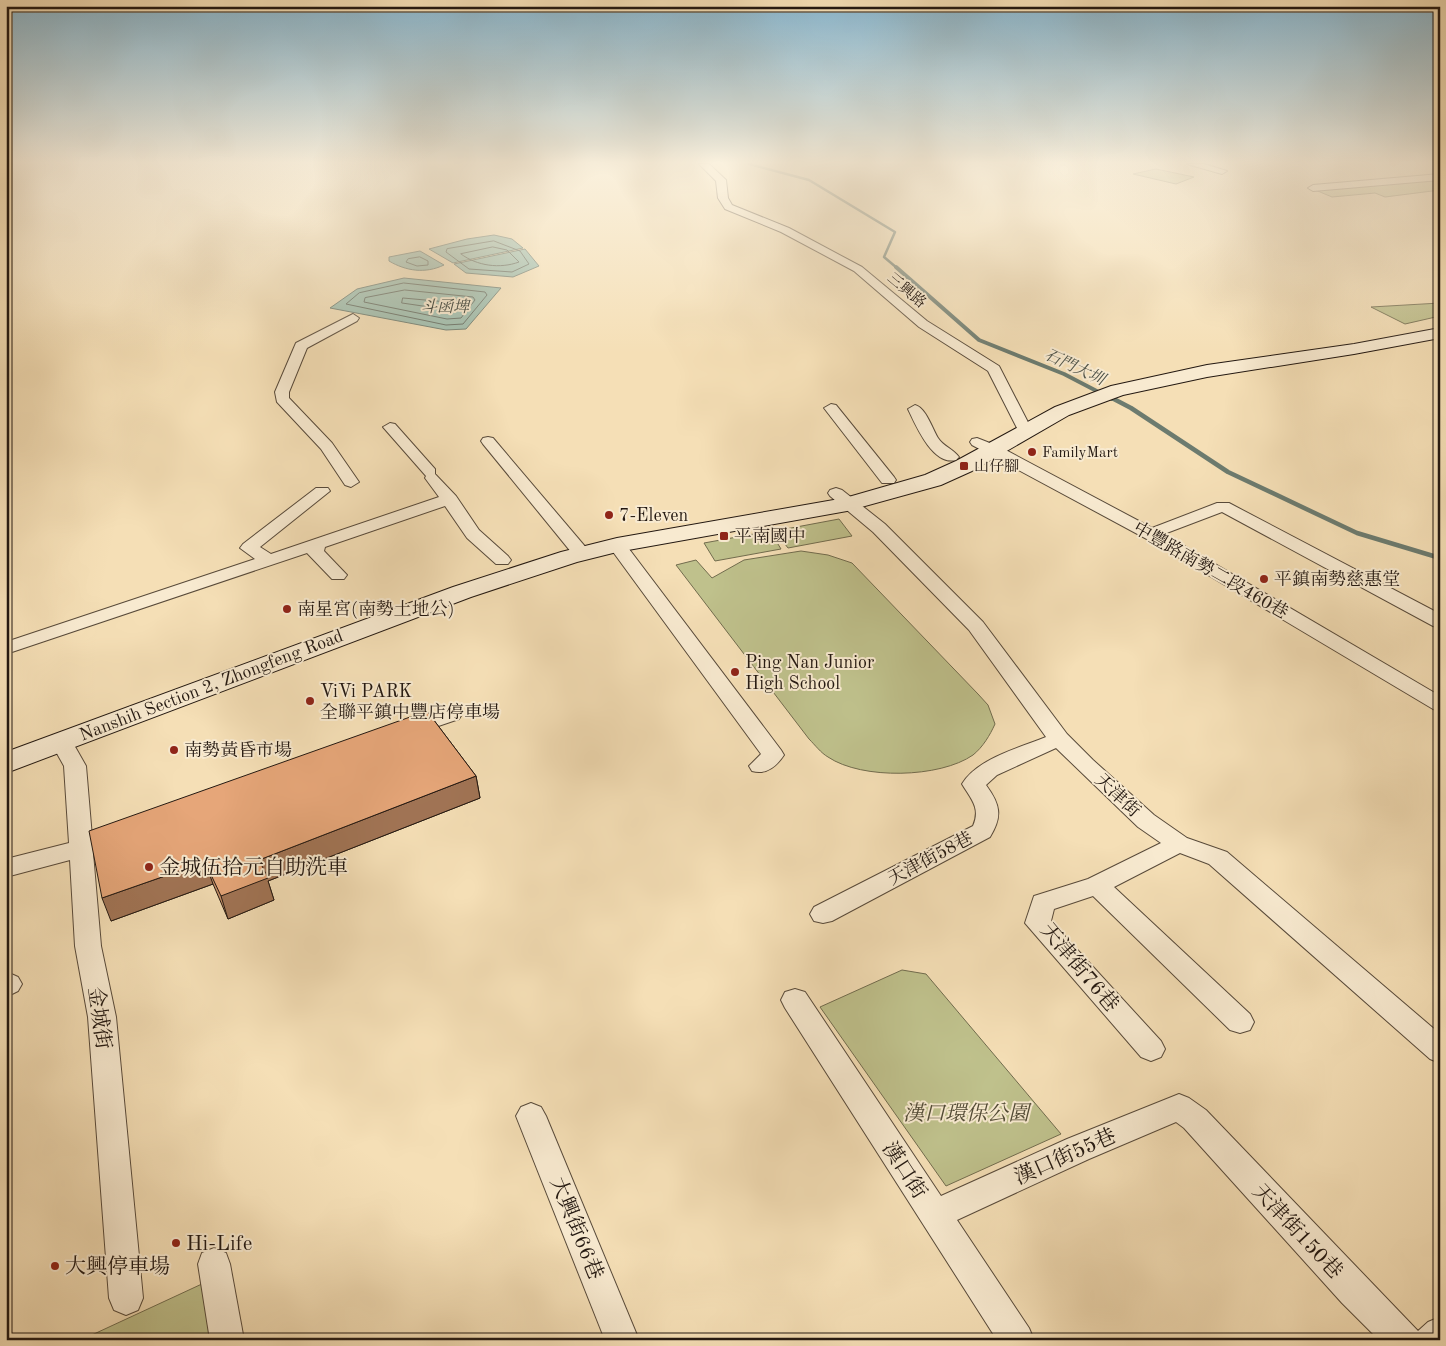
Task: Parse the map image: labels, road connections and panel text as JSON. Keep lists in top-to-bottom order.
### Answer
{
  "streets": {
    "main road": ["Nanshih Section 2, Zhongfeng Road"],
    "street": [
      "三興路",
      "中豐路南勢二段460巷",
      "天津街",
      "天津街58巷",
      "天津街76巷",
      "金城街",
      "漢口街55巷",
      "漢口街",
      "大興街66巷",
      "天津街150巷"
    ]
  },
  "crossings": [
    ["三興路", "Nanshih Section 2, Zhongfeng Road"],
    ["中豐路南勢二段460巷", "Nanshih Section 2, Zhongfeng Road"],
    ["Nanshih Section 2, Zhongfeng Road", "天津街"],
    ["Nanshih Section 2, Zhongfeng Road", "金城街"],
    ["天津街", "天津街58巷"],
    ["天津街", "天津街76巷"],
    ["漢口街55巷", "漢口街"],
    ["漢口街55巷", "天津街150巷"]
  ],
  "water": ["斗函埤", "石門大圳"],
  "parks": ["漢口環保公園"],
  "places": {
    "other": [
      "FamilyMart",
      "7-Eleven",
      "平鎮南勢慈惠堂",
      "南星宮(南勢土地公)",
      "Ping Nan Junior High School",
      "ViVi PARK 全聯平鎮中豐店停車場",
      "南勢黃昏市場",
      "金城伍拾元自助洗車",
      "Hi-Life",
      "大興停車場"
    ],
    "transit": ["山仔腳", "平南國中"]
  }
}
